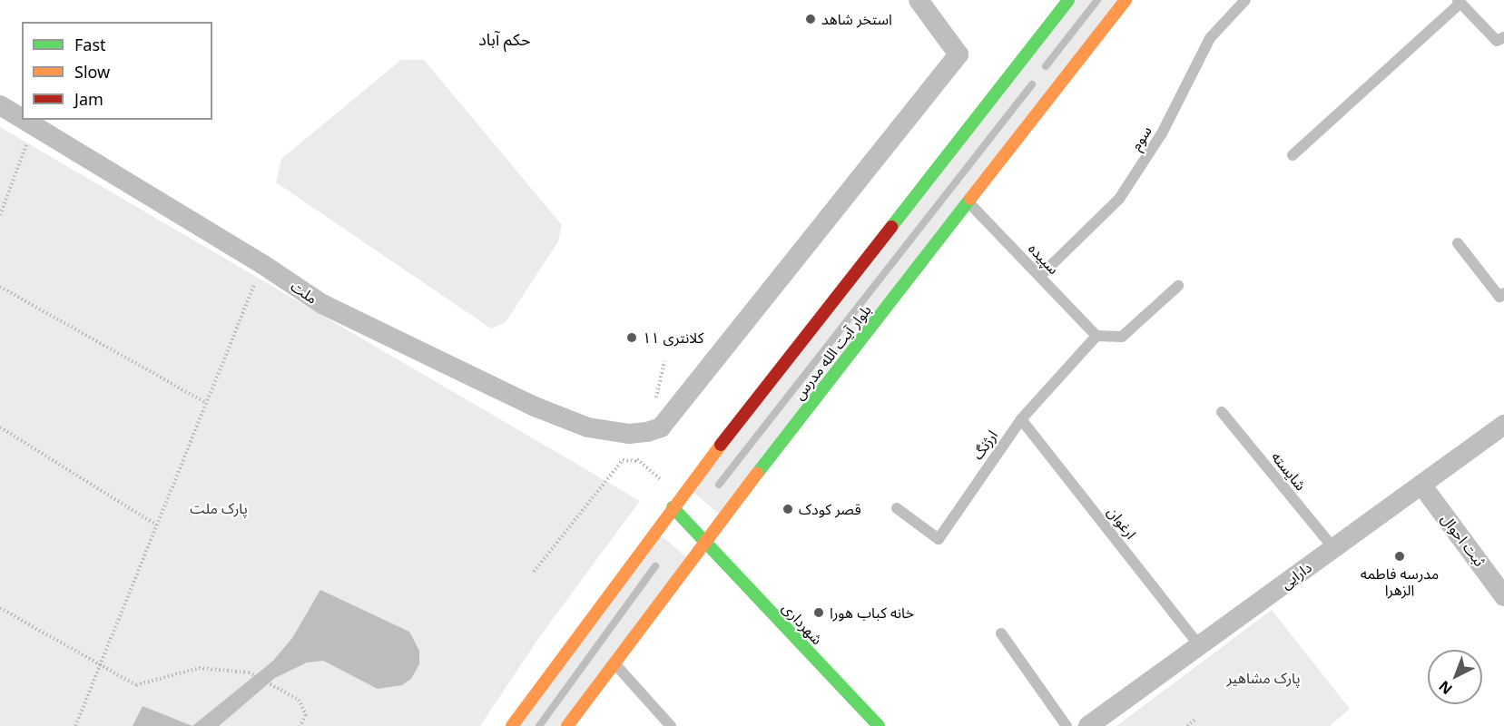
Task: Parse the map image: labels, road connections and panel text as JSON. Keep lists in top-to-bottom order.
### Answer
{
  "streets": {
    "main road": ["بلوار آیت الله مدرس", "شهرداری"],
    "street": ["ملت", "ثبت احوال", "دارایی"],
    "lane": [
      "سوم",
      "سپیده",
      "ارژنگ",
      "شایسته",
      "ارغوان"
    ]
  },
  "crossings": [
    ["سوم", "سپیده"],
    ["سپیده", "بلوار آیت الله مدرس"],
    ["سپیده", "ارژنگ"],
    ["بلوار آیت الله مدرس", "شهرداری"],
    ["ارژنگ", "ارغوان"],
    ["شایسته", "دارایی"],
    ["ارغوان", "دارایی"],
    ["ثبت احوال", "دارایی"]
  ],
  "districts": ["حکم آباد"],
  "parks": ["پارک ملت", "پارک مشاهیر"],
  "places": [
    "استخر شاهد",
    "کلانتری ۱۱",
    "قصر کودک",
    "مدرسه فاطمه الزهرا",
    "خانه کباب هورا"
  ],
  "legend": ["Fast", "Slow", "Jam"],
  "north": "bottom left"
}
